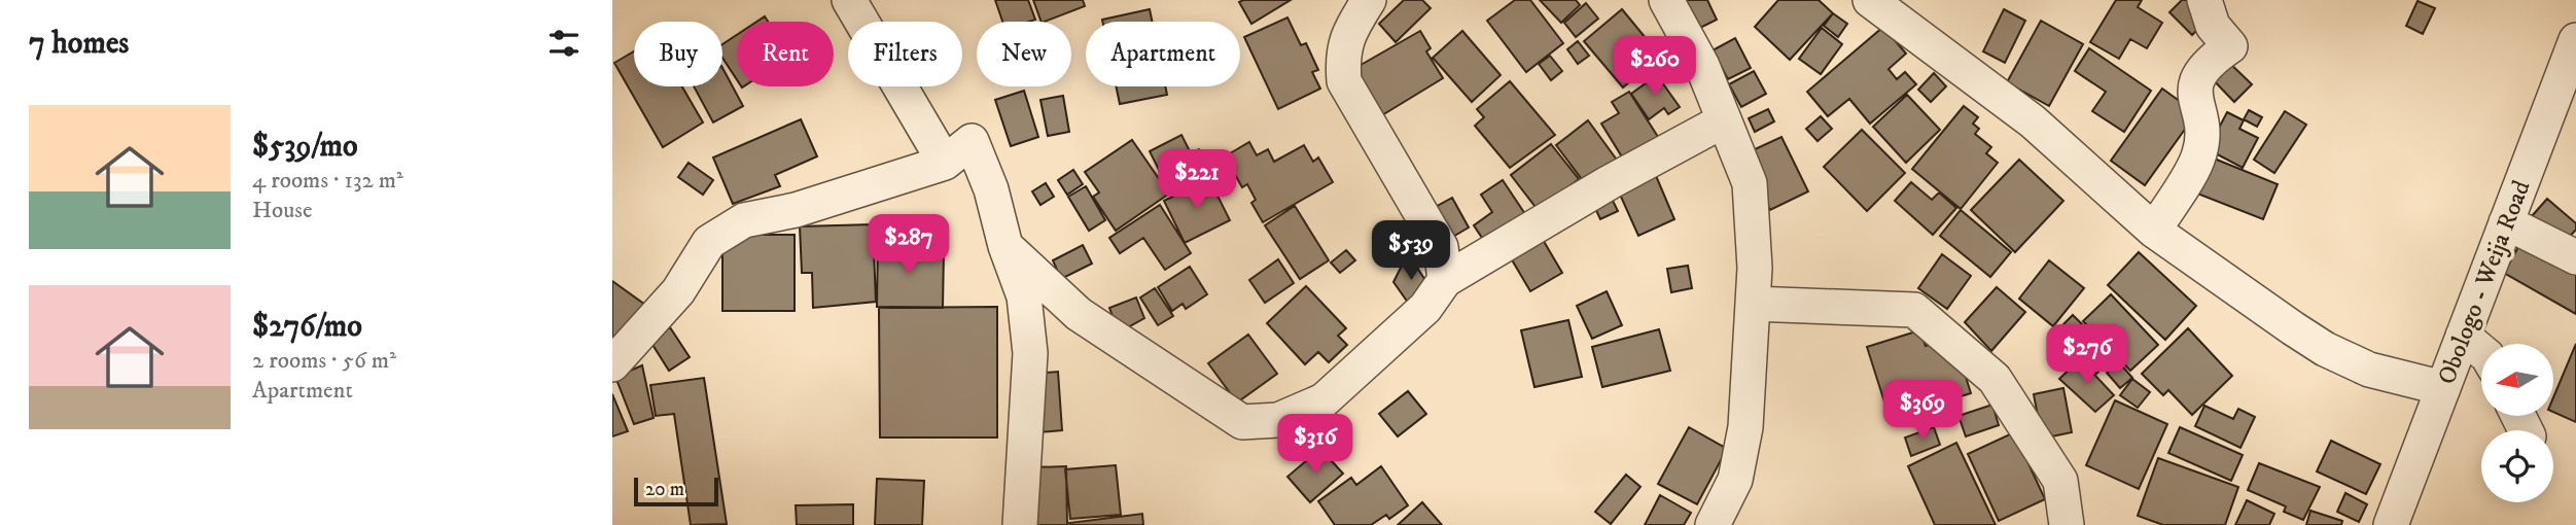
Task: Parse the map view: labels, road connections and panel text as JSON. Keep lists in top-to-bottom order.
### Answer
{
  "streets": {
    "street": ["Obologo - Weija Road"]
  },
  "scale_bar": "20 m",
  "north": "left",
  "page": {
    "heading": "7 homes",
    "chip": [
      "Buy",
      "Rent",
      "Filters",
      "New",
      "Apartment"
    ],
    "price": [
      "$260",
      "$221",
      "$287",
      "$539",
      "$276",
      "$369",
      "$316"
    ],
    "list": [
      {
        "name": "$539/mo",
        "note": "4 rooms · 132 m² · House"
      },
      {
        "name": "$276/mo",
        "note": "2 rooms · 56 m² · Apartment"
      }
    ],
    "scale": "20 m"
  }
}
